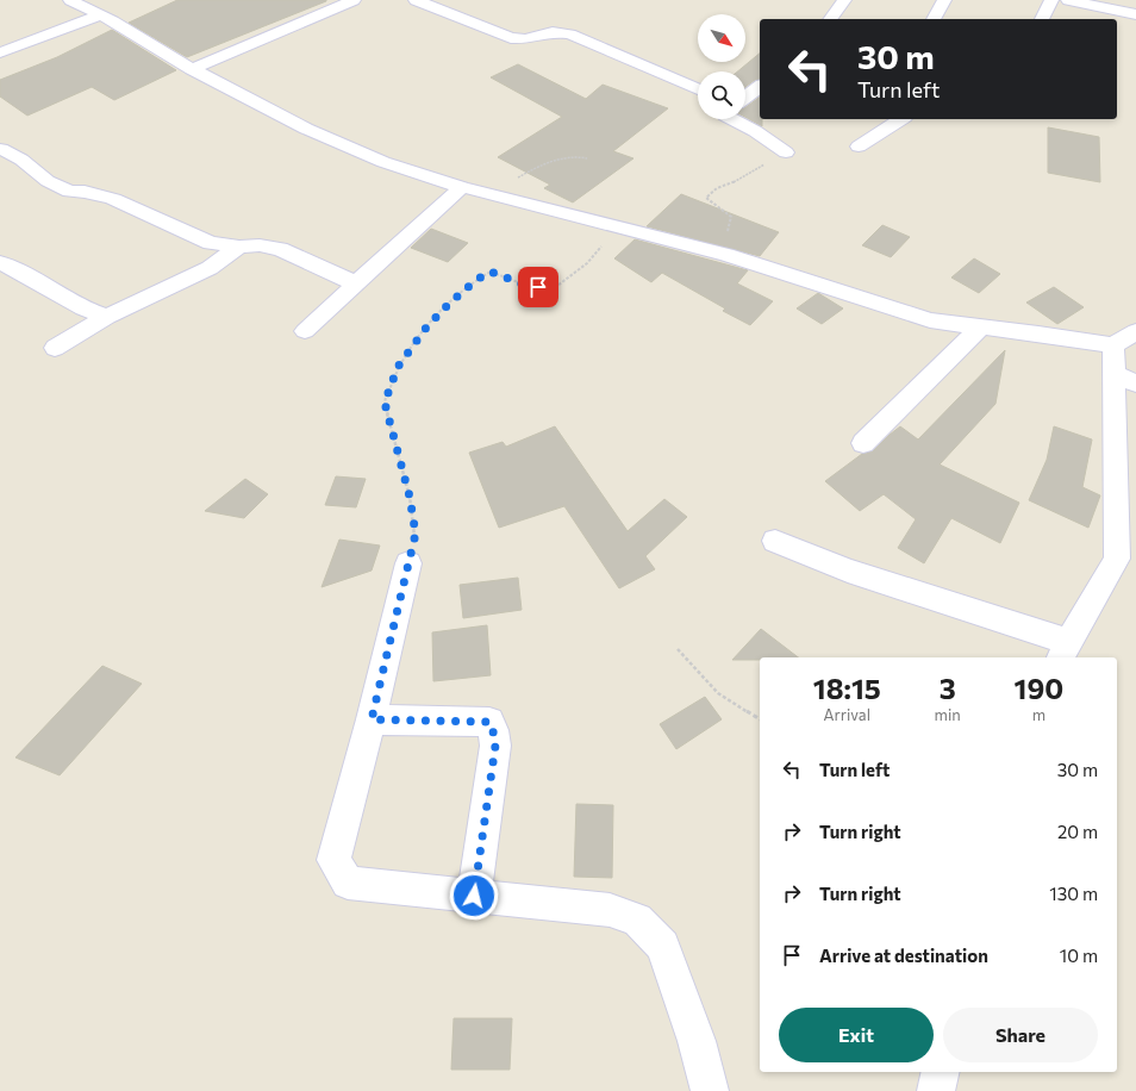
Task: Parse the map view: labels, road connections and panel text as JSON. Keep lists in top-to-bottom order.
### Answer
{
  "north": "bottom right",
  "page": {
    "turn": ["30 m", "Turn left"],
    "eta": [
      "18:15",
      "Arrival",
      "3",
      "min",
      "190",
      "m"
    ],
    "list": [
      {
        "name": "Turn left",
        "value": "30 m"
      },
      {
        "name": "Turn right",
        "value": "20 m"
      },
      {
        "name": "Turn right",
        "value": "130 m"
      },
      {
        "name": "Arrive at destination",
        "value": "10 m"
      }
    ],
    "buttons": ["Exit", "Share"]
  }
}
